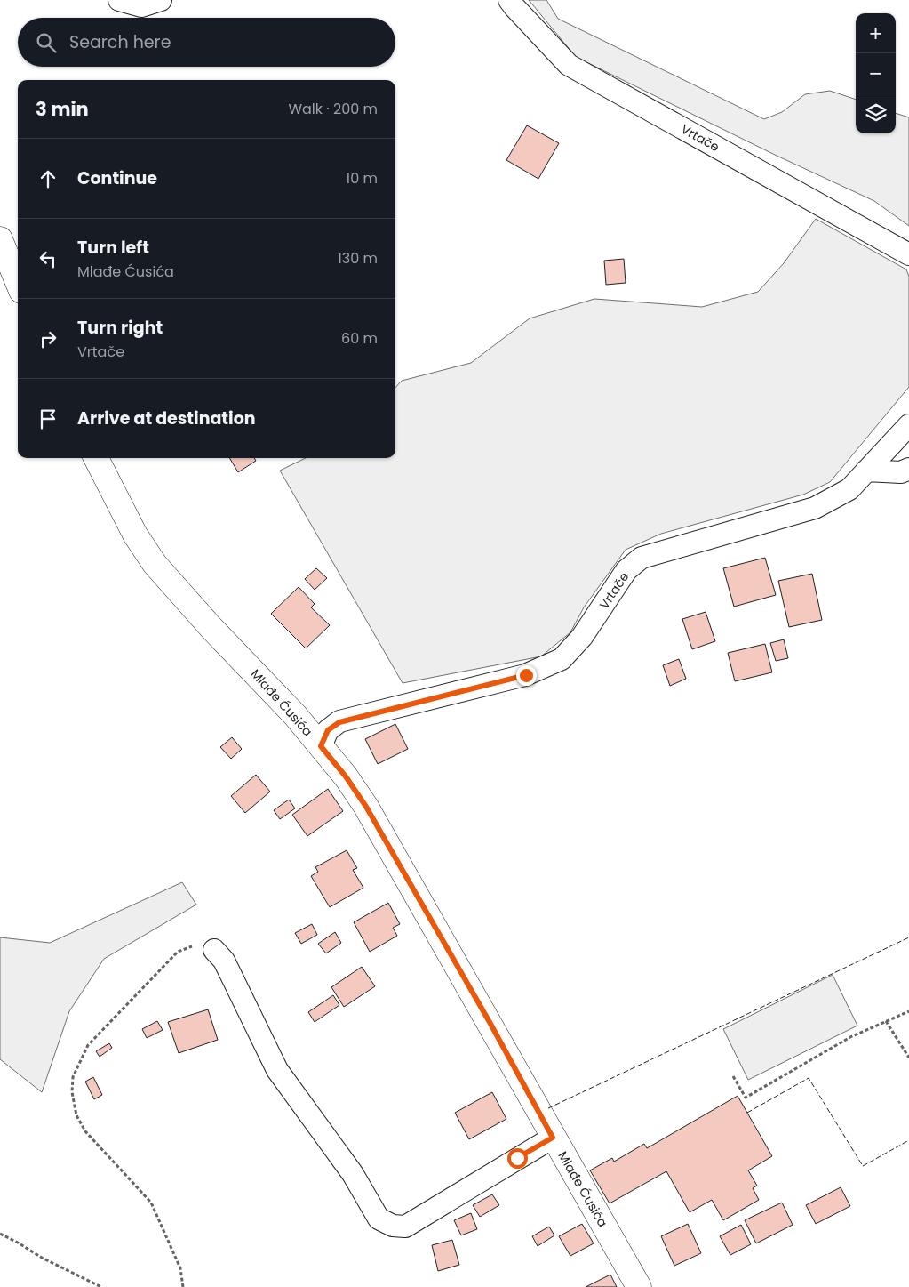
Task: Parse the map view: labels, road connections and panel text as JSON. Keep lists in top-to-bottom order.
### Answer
{
  "streets": {
    "street": ["Vrtače", "Mlađe Ćusića"]
  },
  "crossings": [
    ["Vrtače", "Mlađe Ćusića"]
  ],
  "page": {
    "map_buttons": ["+", "−"],
    "search": "Search here",
    "heading": ["3 min", "Walk · 200 m"],
    "list": [
      ["Continue", "10 m"],
      ["Turn left", "Mlađe Ćusića", "130 m"],
      ["Turn right", "Vrtače", "60 m"],
      "Arrive at destination"
    ]
  }
}
